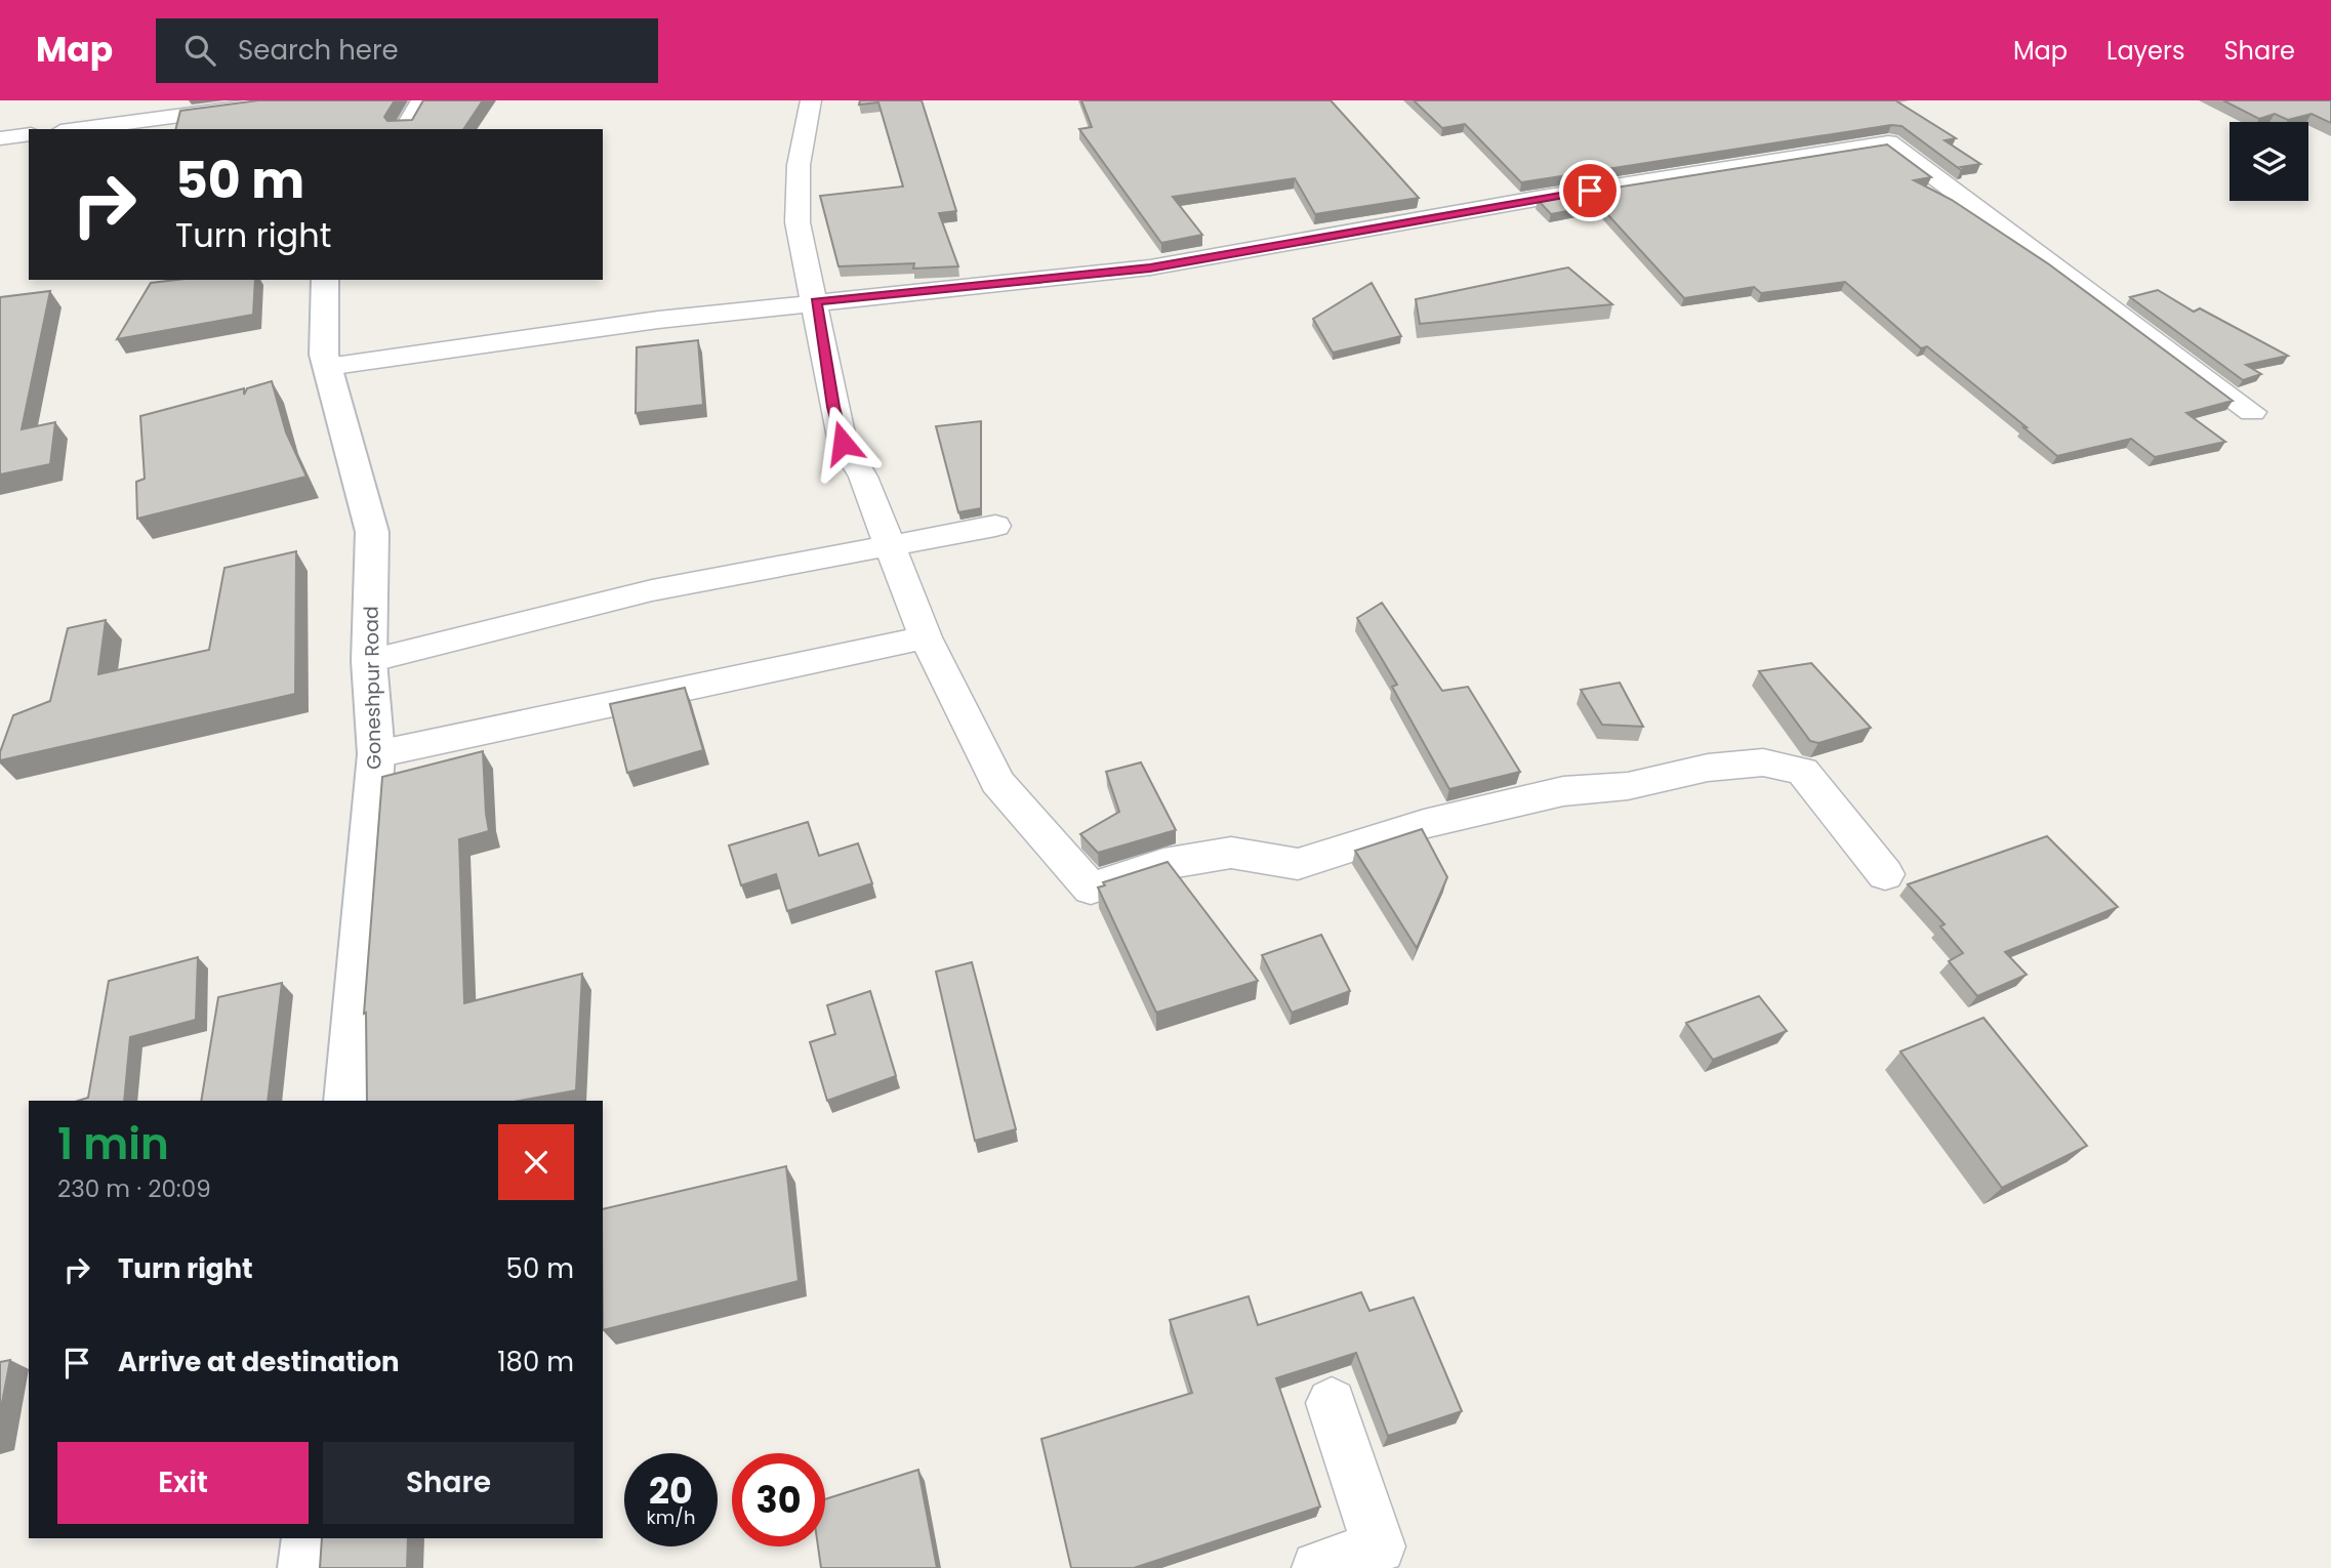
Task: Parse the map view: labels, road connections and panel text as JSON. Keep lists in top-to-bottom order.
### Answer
{
  "streets": {
    "street": ["Goneshpur Road"]
  },
  "page": {
    "header": "Map",
    "search": "Search here",
    "nav": ["Map", "Layers", "Share"],
    "turn": ["50 m", "Turn right"],
    "heading": ["1 min", "230 m · 20:09"],
    "list": [
      {
        "name": "Turn right",
        "value": "50 m"
      },
      {
        "name": "Arrive at destination",
        "value": "180 m"
      }
    ],
    "buttons": ["Exit", "Share"],
    "speed": "20 km/h",
    "limit": "30"
  }
}
